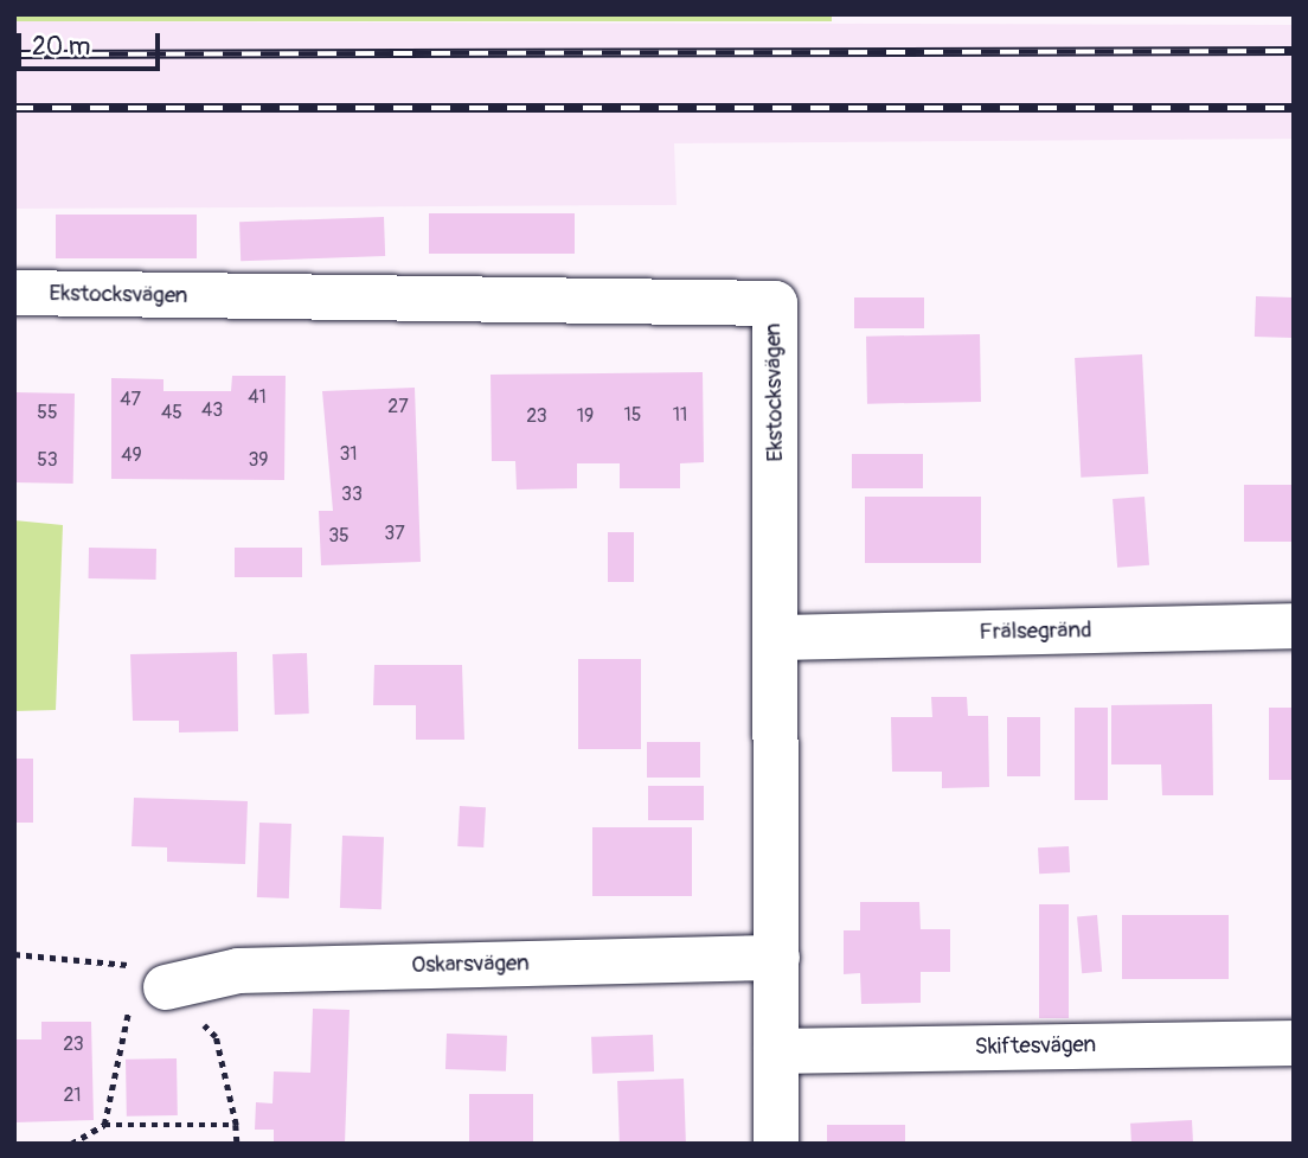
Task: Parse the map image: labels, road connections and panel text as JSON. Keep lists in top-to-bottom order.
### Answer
{
  "streets": {
    "street": [
      "Ekstocksvägen",
      "Frälsegränd",
      "Oskarsvägen",
      "Skiftesvägen"
    ]
  },
  "crossings": [
    ["Ekstocksvägen", "Frälsegränd"],
    ["Ekstocksvägen", "Oskarsvägen"],
    ["Ekstocksvägen", "Skiftesvägen"]
  ],
  "house_numbers": [
    "41",
    "47",
    "27",
    "43",
    "55",
    "45",
    "15",
    "11",
    "23",
    "19",
    "31",
    "49",
    "53",
    "39",
    "33",
    "37",
    "35",
    "23",
    "21"
  ],
  "scale_bar": "20 m"
}
